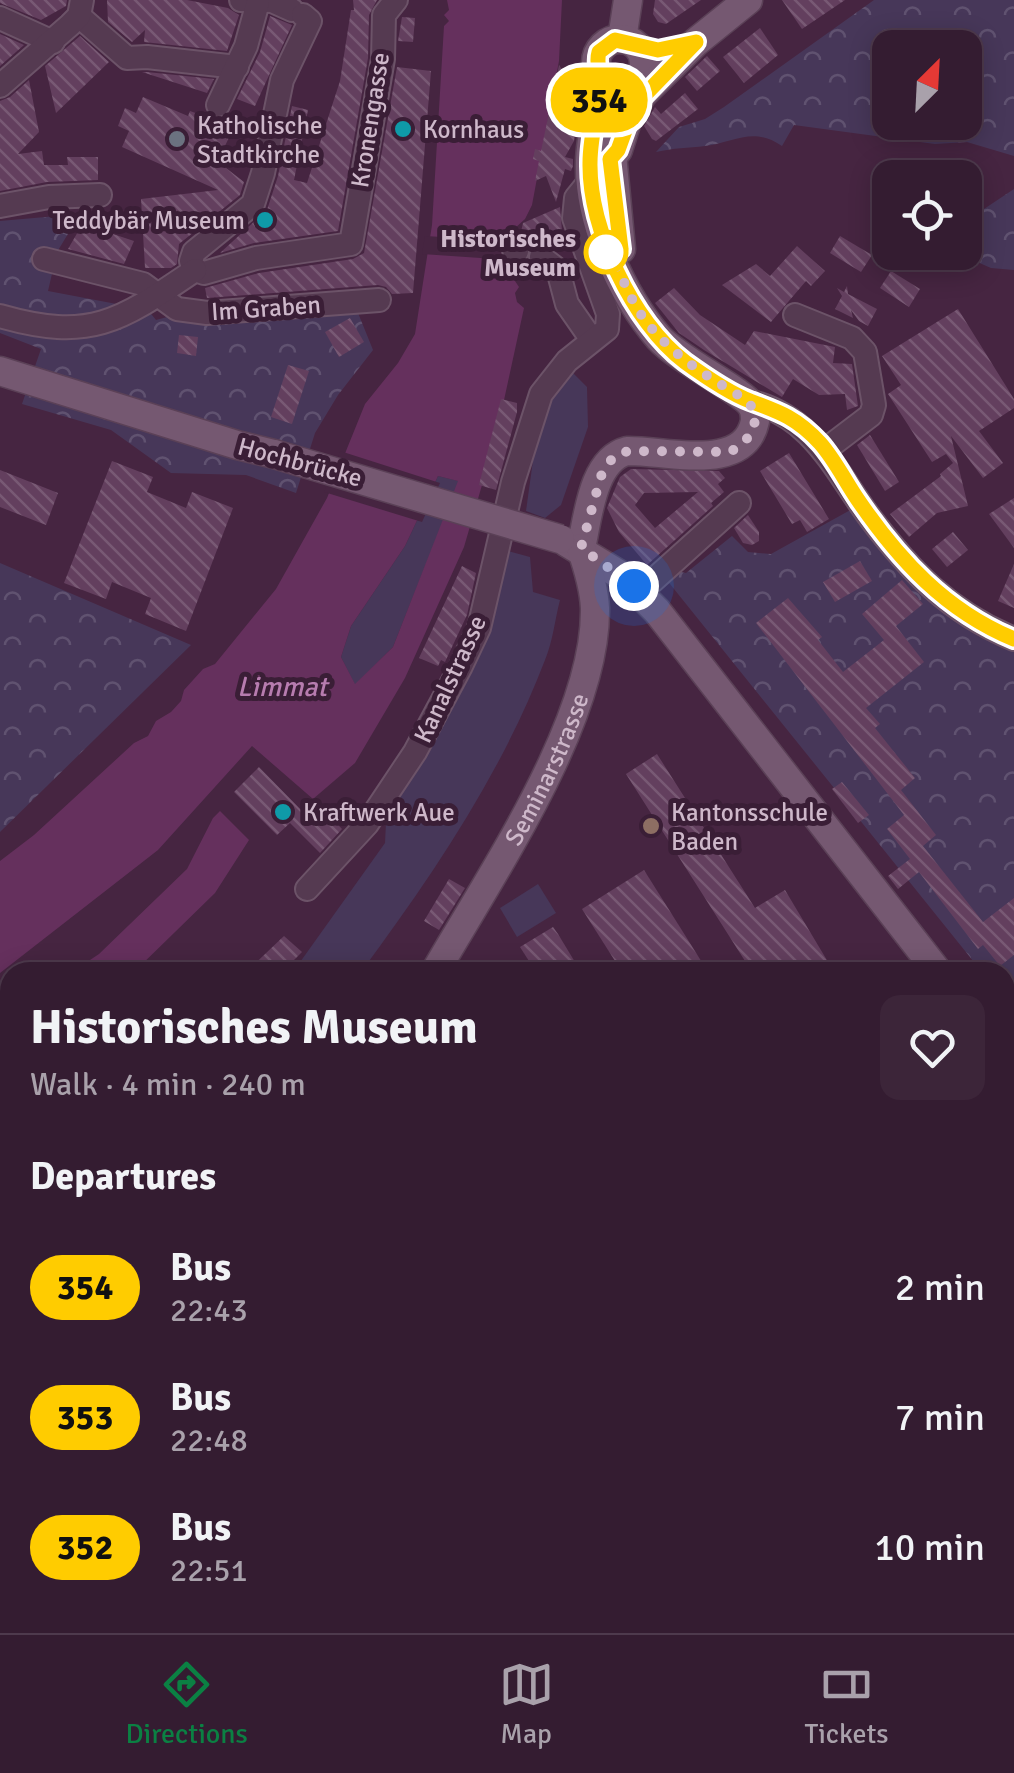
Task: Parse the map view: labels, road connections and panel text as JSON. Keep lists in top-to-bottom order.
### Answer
{
  "streets": {
    "main road": ["Hochbrücke", "Seminarstrasse"],
    "street": ["Kronengasse", "Im Graben", "Kanalstrasse"]
  },
  "crossings": [
    ["Hochbrücke", "Seminarstrasse"]
  ],
  "water": ["Limmat"],
  "places": [
    "Kornhaus",
    "Katholische Stadtkirche",
    "Teddybär Museum",
    "Historisches Museum",
    "Kraftwerk Aue",
    "Kantonsschule Baden"
  ],
  "lines": ["bus line 354"],
  "north": "top right",
  "page": {
    "on_map": "354",
    "heading": [
      ["Historisches Museum", "Walk · 4 min · 240 m"],
      "Departures"
    ],
    "list": [
      {
        "mark": "354",
        "name": "Bus",
        "note": "22:43",
        "value": "2 min"
      },
      {
        "mark": "353",
        "name": "Bus",
        "note": "22:48",
        "value": "7 min"
      },
      {
        "mark": "352",
        "name": "Bus",
        "note": "22:51",
        "value": "10 min"
      }
    ],
    "tabs": ["Directions", "Map", "Tickets"]
  }
}
